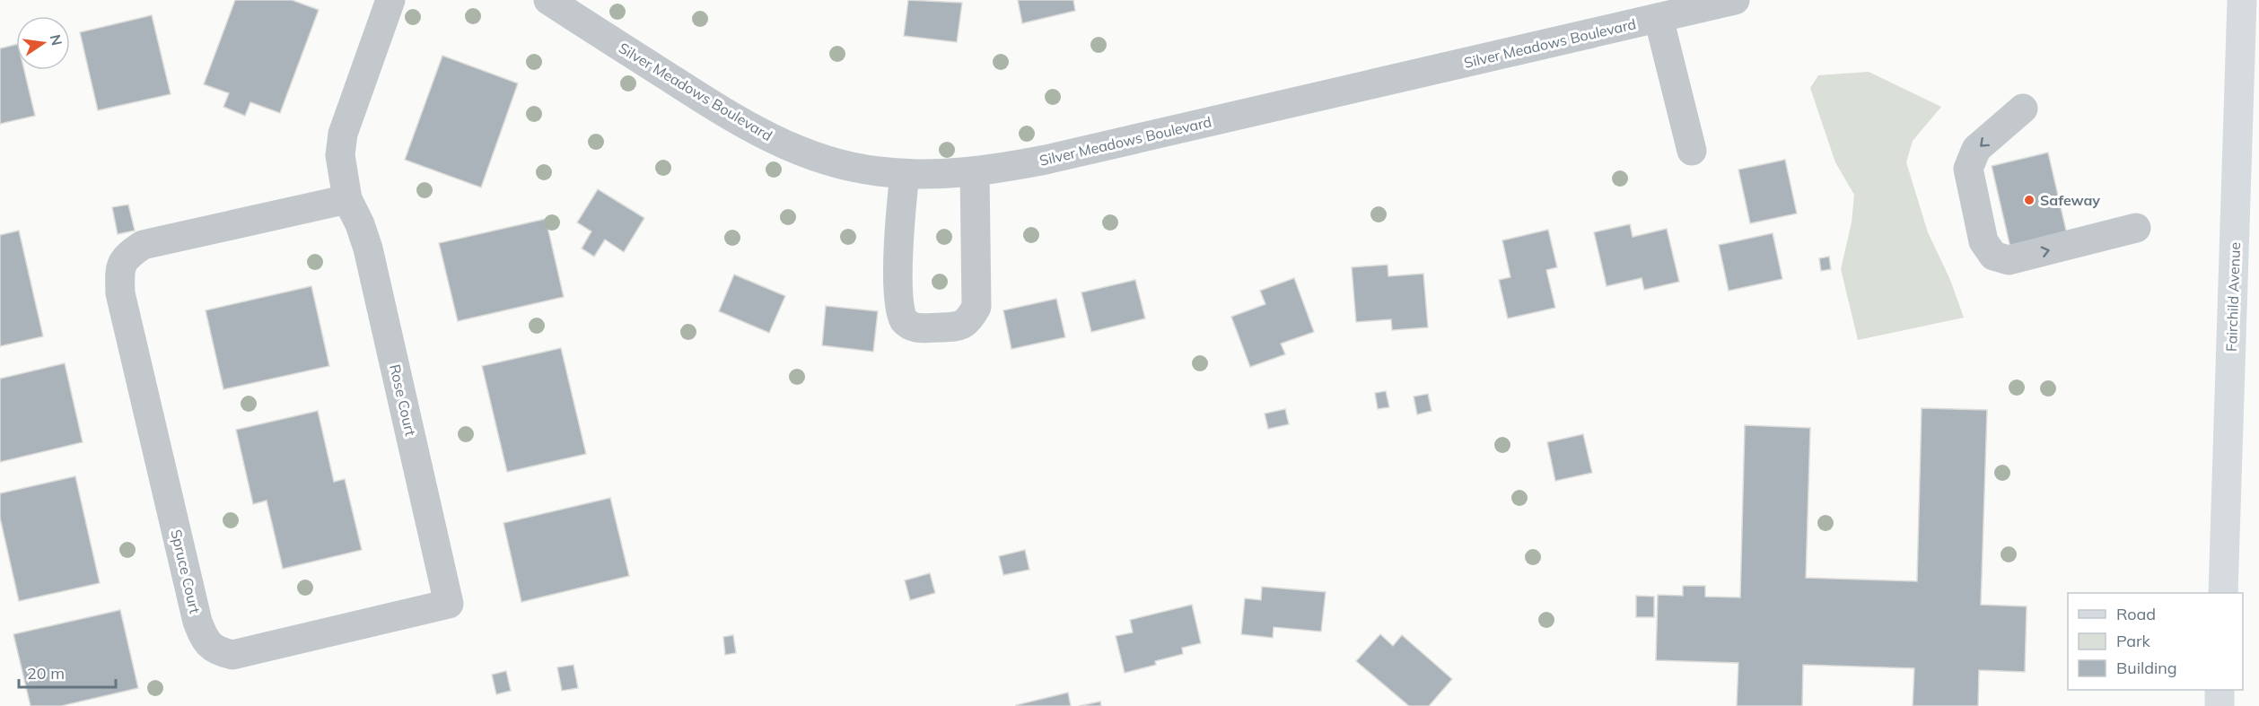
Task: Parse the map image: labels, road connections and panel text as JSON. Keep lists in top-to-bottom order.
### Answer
{
  "streets": {
    "main road": ["Fairchild Avenue"],
    "street": ["Silver Meadows Boulevard", "Rose Court", "Spruce Court"]
  },
  "crossings": [
    ["Rose Court", "Spruce Court"]
  ],
  "places": ["Safeway"],
  "legend": ["Road", "Park", "Building"],
  "scale_bar": "20 m",
  "north": "right"
}
